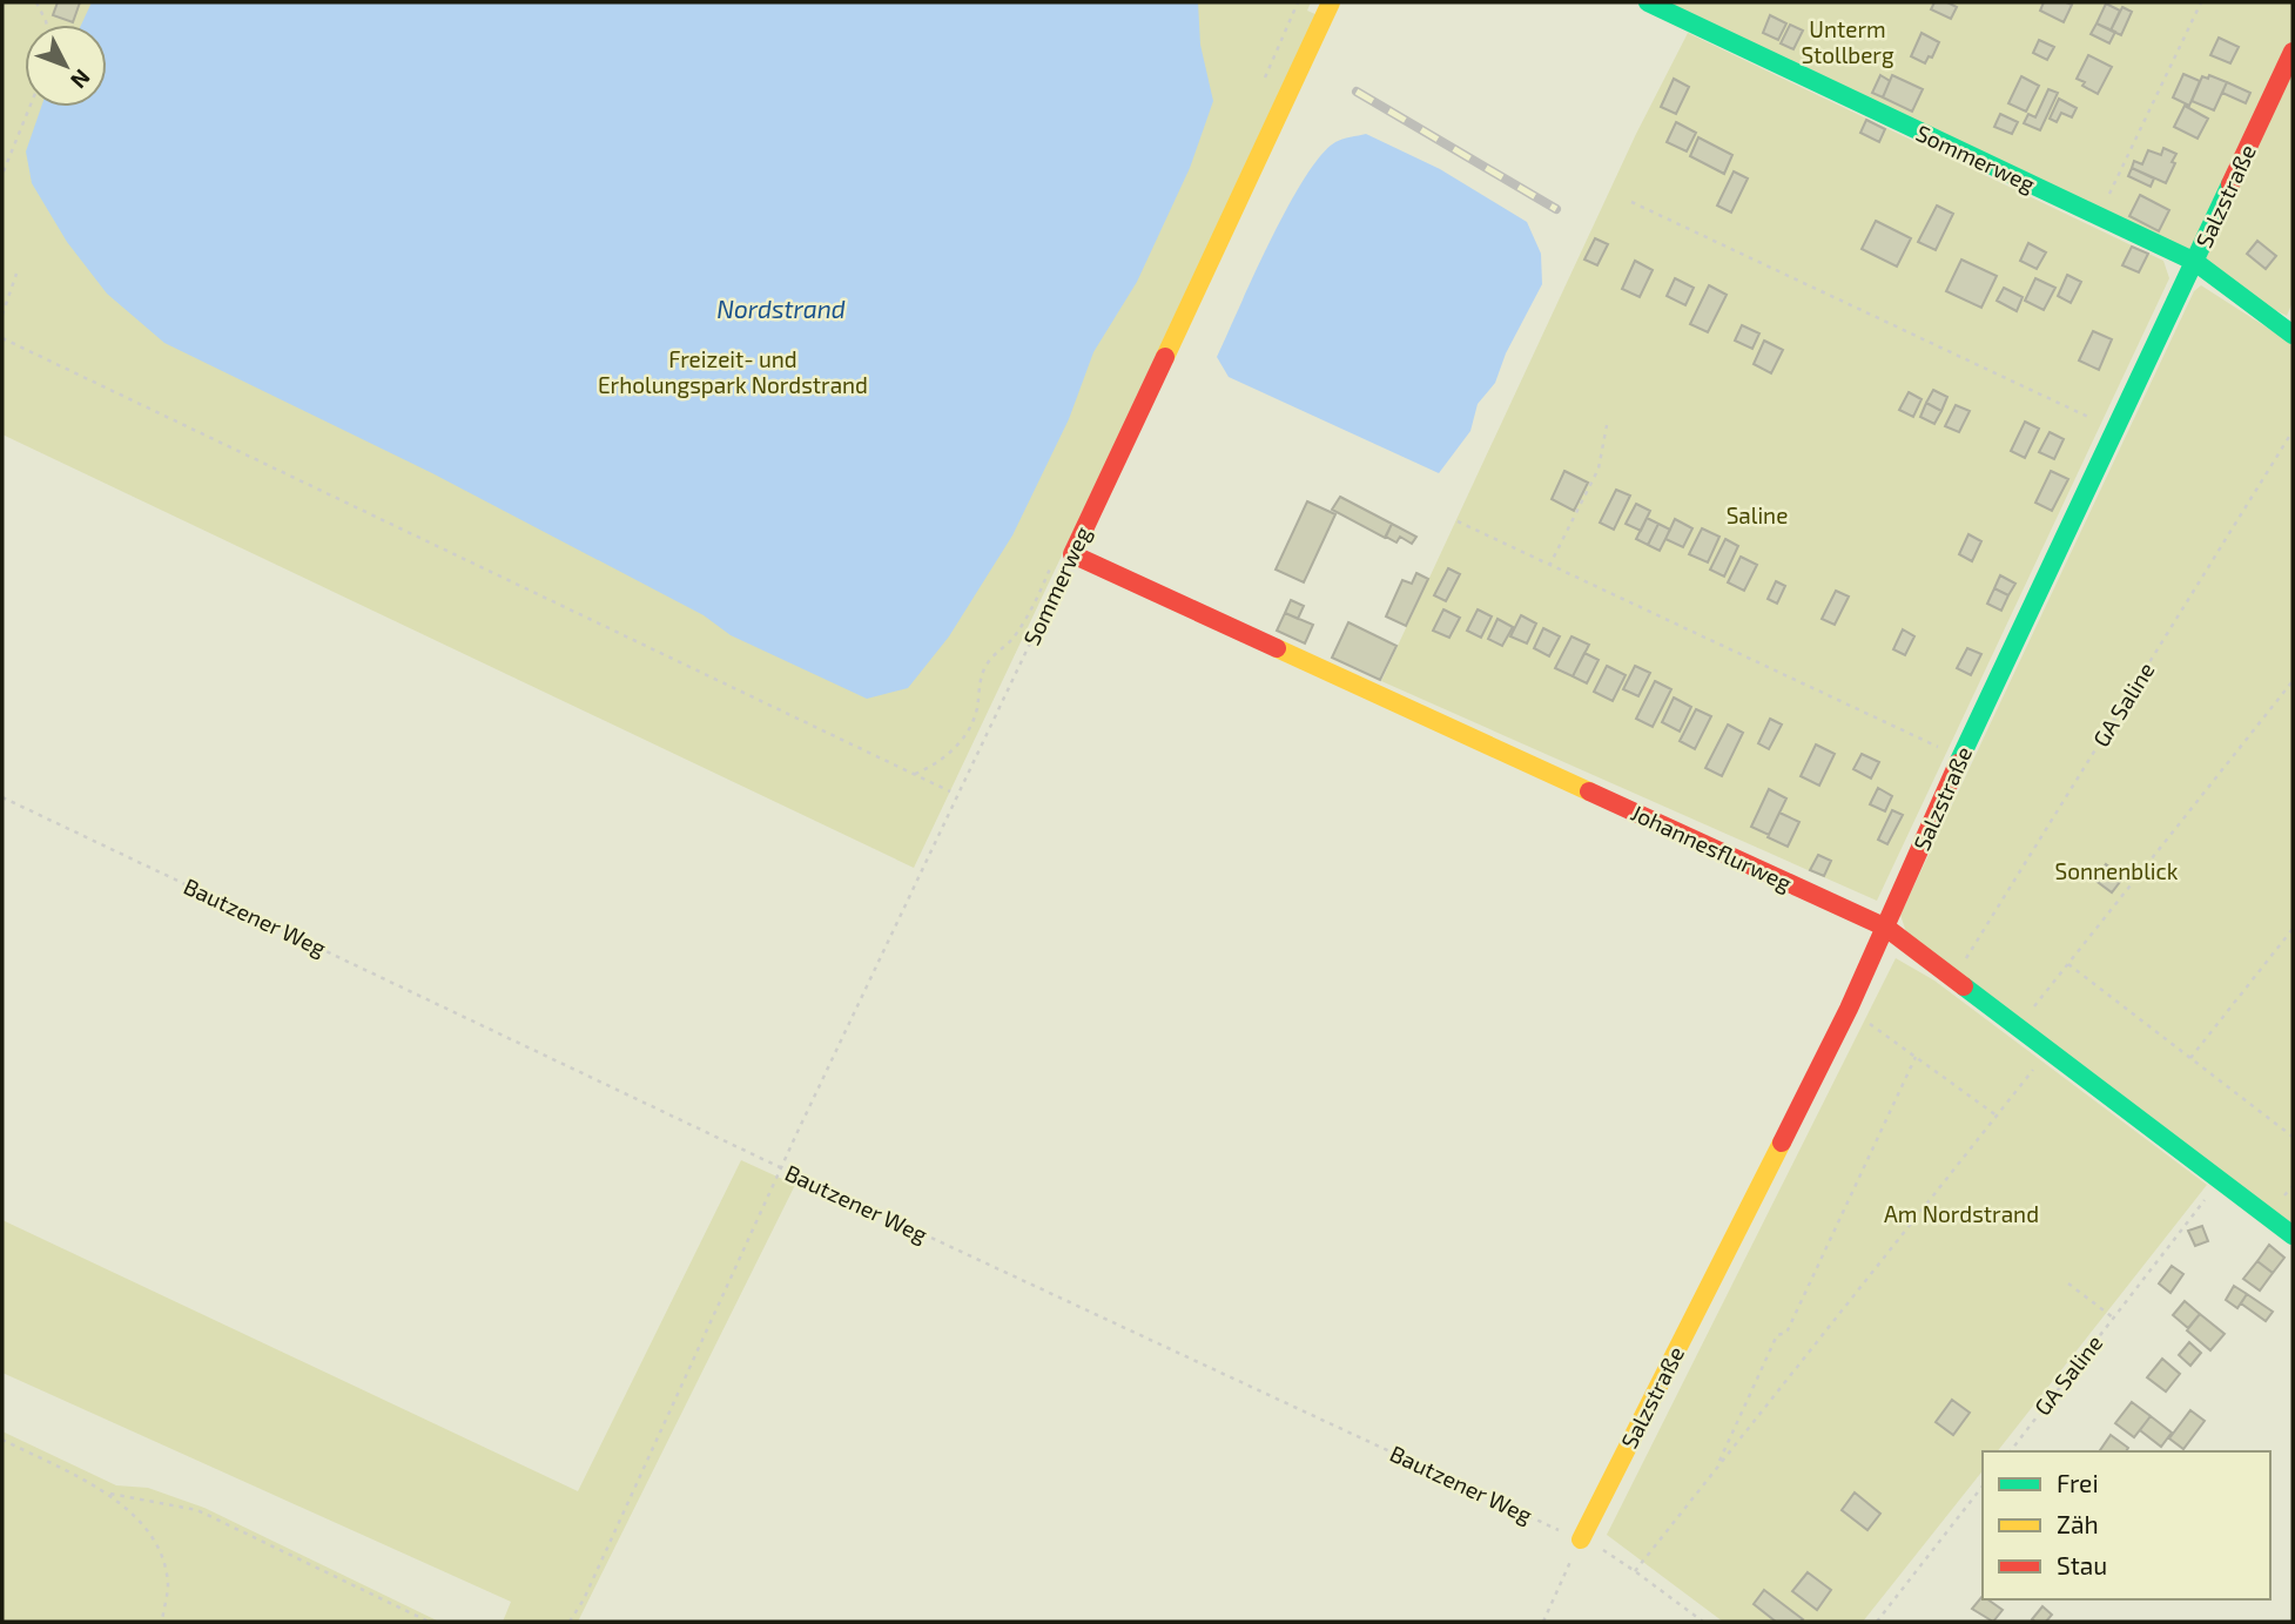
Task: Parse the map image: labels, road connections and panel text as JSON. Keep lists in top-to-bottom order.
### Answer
{
  "streets": {
    "street": ["Sommerweg", "Salzstraße", "Johannesflurweg"],
    "path": ["GA Saline", "Bautzener Weg"]
  },
  "crossings": [
    ["Sommerweg", "Salzstraße"],
    ["Sommerweg", "Johannesflurweg"],
    ["Sommerweg", "Bautzener Weg"],
    ["Salzstraße", "Johannesflurweg"],
    ["Salzstraße", "Bautzener Weg"],
    ["GA Saline", "Johannesflurweg"]
  ],
  "water": ["Nordstrand"],
  "parks": [
    "Unterm Stollberg",
    "Freizeit- und Erholungspark Nordstrand",
    "Saline",
    "Sonnenblick",
    "Am Nordstrand"
  ],
  "legend": ["Frei", "Zäh", "Stau"],
  "north": "bottom right"
}
